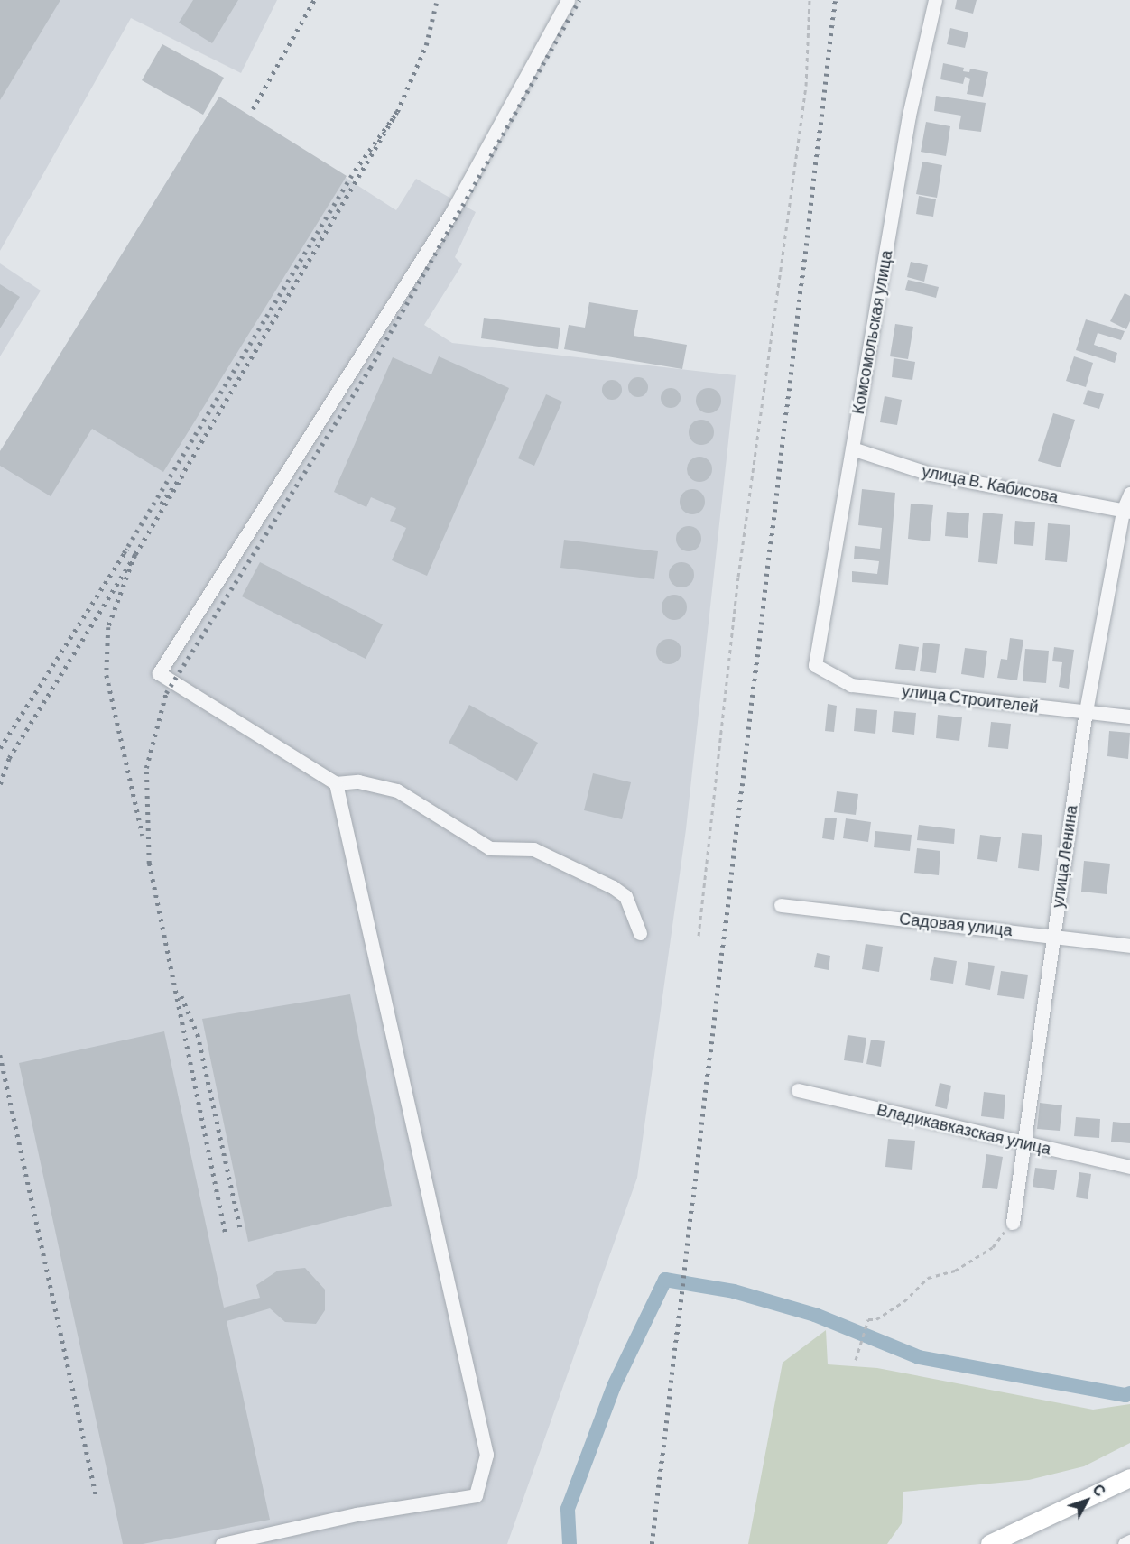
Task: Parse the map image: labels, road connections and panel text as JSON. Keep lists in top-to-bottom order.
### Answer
{
  "streets": {
    "street": [
      "Комсомольская улица",
      "улица В. Кабисова",
      "улица Строителей",
      "улица Ленина",
      "Садовая улица",
      "Владикавказская улица"
    ]
  },
  "crossings": [
    ["Комсомольская улица", "улица В. Кабисова"],
    ["Комсомольская улица", "улица Строителей"],
    ["улица В. Кабисова", "улица Ленина"],
    ["улица Строителей", "улица Ленина"],
    ["улица Ленина", "Садовая улица"],
    ["улица Ленина", "Владикавказская улица"]
  ],
  "north": "top right"
}
